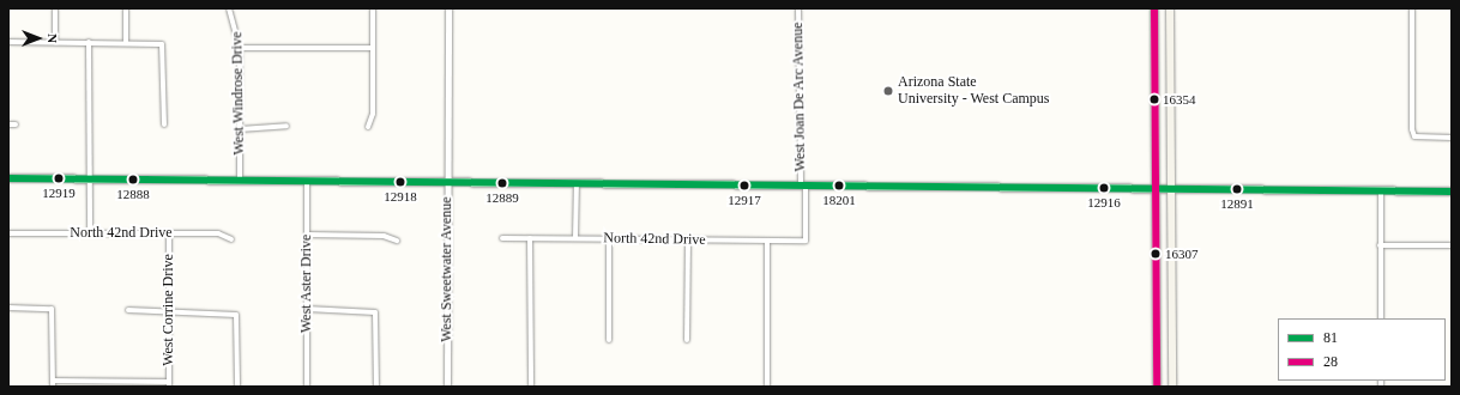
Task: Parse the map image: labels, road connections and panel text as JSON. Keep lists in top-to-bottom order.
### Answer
{
  "streets": {
    "street": [
      "West Windrose Drive",
      "West Joan De Arc Avenue",
      "North 42nd Drive",
      "West Sweetwater Avenue",
      "West Aster Drive",
      "West Corrine Drive"
    ]
  },
  "crossings": [
    ["West Joan De Arc Avenue", "North 42nd Drive"],
    ["North 42nd Drive", "West Corrine Drive"]
  ],
  "places": [
    "Arizona State University - West Campus",
    "16354",
    "12919",
    "12888",
    "12918",
    "12889",
    "12917",
    "18201",
    "12916",
    "12891",
    "16307"
  ],
  "lines": ["transit line 28", "transit line 81"],
  "legend": ["81", "28"],
  "north": "right"
}
